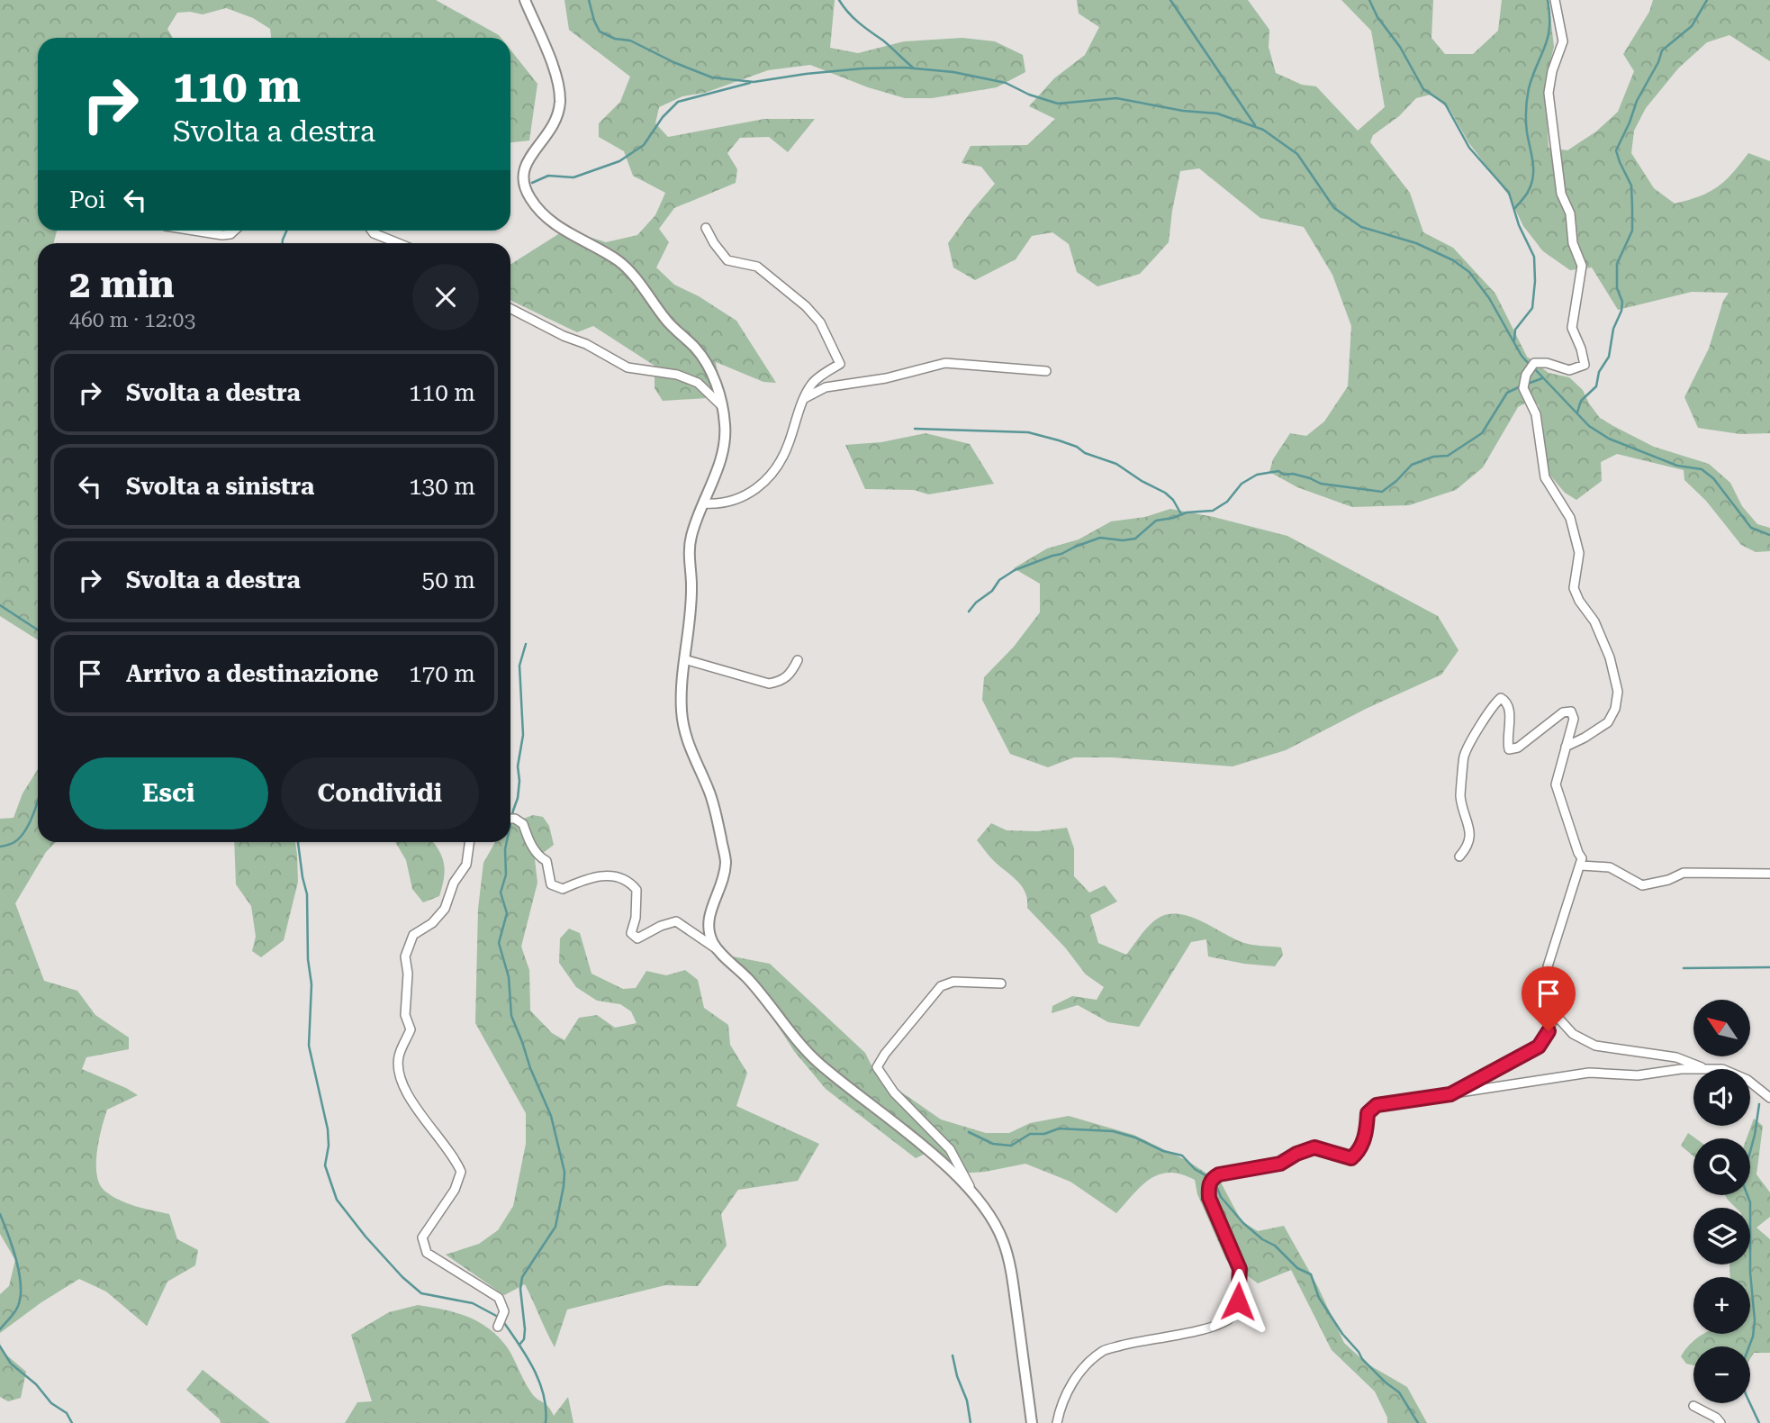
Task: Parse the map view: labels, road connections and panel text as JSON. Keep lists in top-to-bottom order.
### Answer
{
  "north": "top left",
  "page": {
    "turn": ["110 m", "Svolta a destra"],
    "then": "Poi",
    "heading": ["2 min", "460 m · 12:03"],
    "list": [
      {
        "name": "Svolta a destra",
        "value": "110 m"
      },
      {
        "name": "Svolta a sinistra",
        "value": "130 m"
      },
      {
        "name": "Svolta a destra",
        "value": "50 m"
      },
      {
        "name": "Arrivo a destinazione",
        "value": "170 m"
      }
    ],
    "buttons": ["Esci", "Condividi"],
    "map_buttons": ["+", "−"]
  }
}
